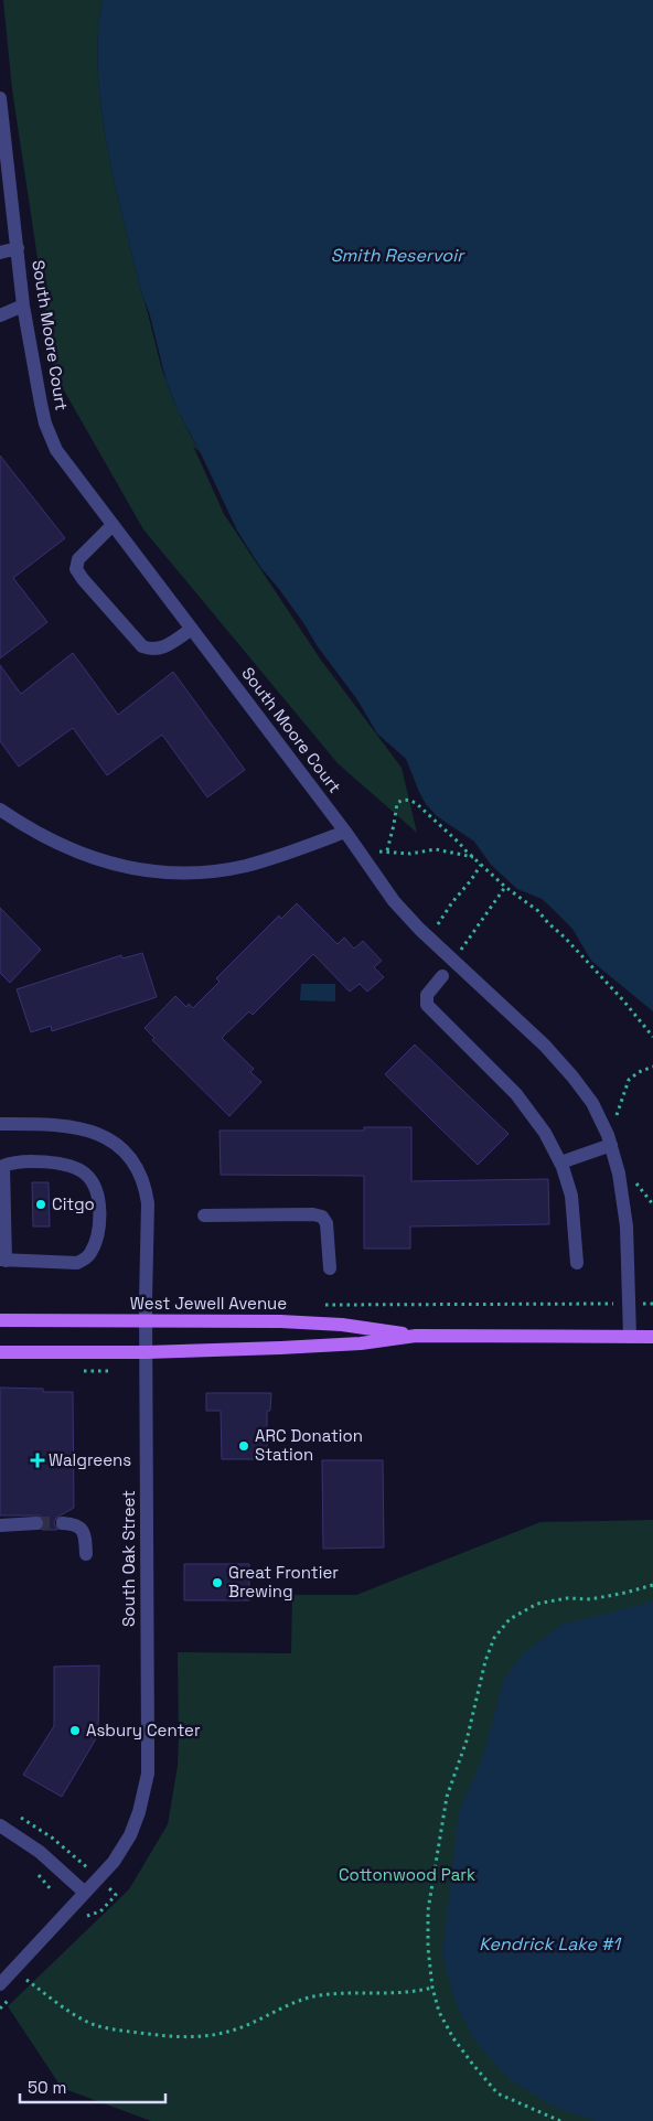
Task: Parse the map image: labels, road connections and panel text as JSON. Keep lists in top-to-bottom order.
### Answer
{
  "streets": {
    "main road": ["West Jewell Avenue"],
    "street": ["South Moore Court", "South Oak Street"]
  },
  "crossings": [
    ["South Moore Court", "West Jewell Avenue"],
    ["West Jewell Avenue", "South Oak Street"]
  ],
  "water": ["Smith Reservoir", "Kendrick Lake #1"],
  "parks": ["Cottonwood Park"],
  "places": {
    "other": [
      "Citgo",
      "ARC Donation Station",
      "Great Frontier Brewing",
      "Asbury Center"
    ],
    "health": ["Walgreens"]
  },
  "scale_bar": "50 m"
}
